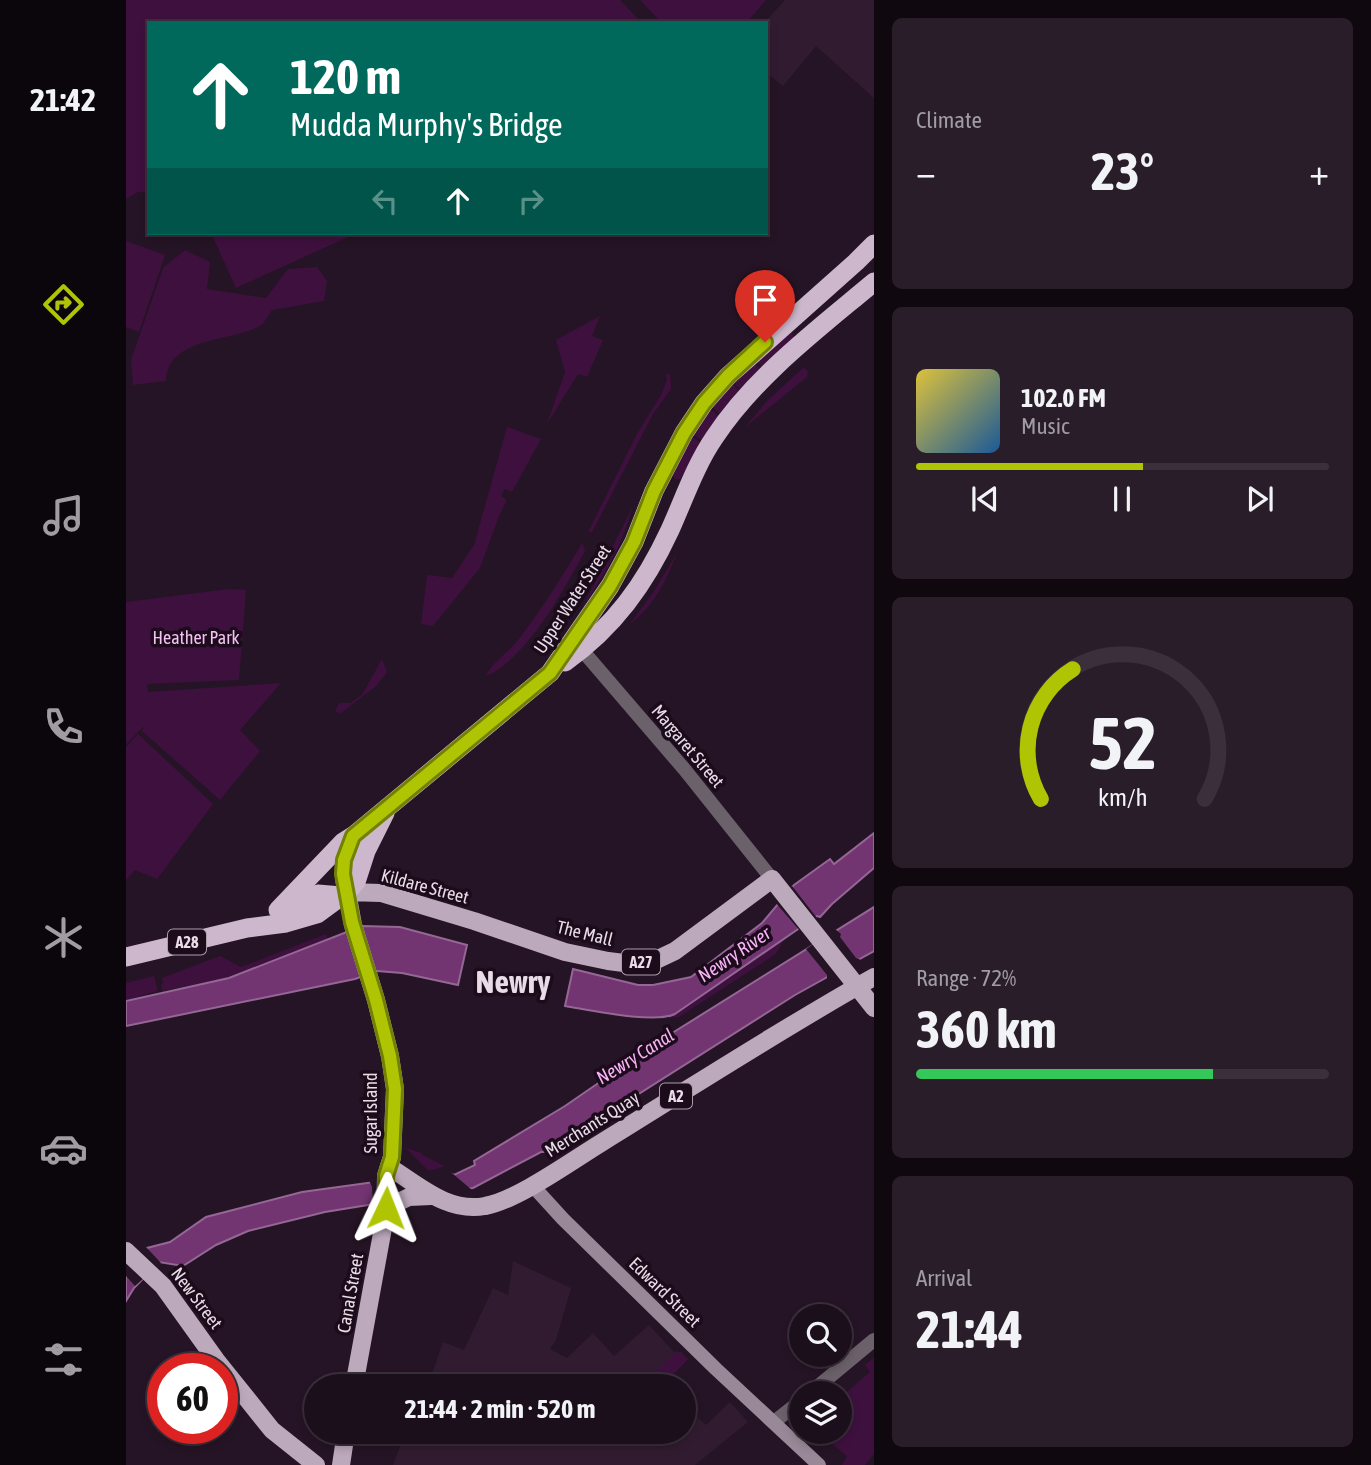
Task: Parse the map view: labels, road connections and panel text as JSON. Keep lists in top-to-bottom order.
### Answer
{
  "streets": {
    "highway": ["Upper Water Street", "A28"],
    "main road": [
      "Kildare Street",
      "The Mall",
      "A27",
      "A2",
      "Sugar Island",
      "Merchants Quay",
      "Edward Street",
      "Canal Street",
      "New Street"
    ],
    "street": ["Margaret Street"]
  },
  "crossings": [
    ["Upper Water Street", "Margaret Street"],
    ["Upper Water Street", "Kildare Street"],
    ["Upper Water Street", "A28"],
    ["Upper Water Street", "Sugar Island"],
    ["Margaret Street", "The Mall"],
    ["Margaret Street", "A28"],
    ["Kildare Street", "The Mall"],
    ["Kildare Street", "A28"],
    ["Kildare Street", "Sugar Island"],
    ["A28", "Sugar Island"],
    ["Sugar Island", "Merchants Quay"],
    ["Sugar Island", "Canal Street"],
    ["Merchants Quay", "Edward Street"]
  ],
  "districts": ["Newry"],
  "water": ["Newry River", "Newry Canal"],
  "parks": ["Heather Park"],
  "page": {
    "tabs": "21:42",
    "tile": [
      "Climate",
      ["Range · 72%", "360 km"],
      ["Arrival", "21:44"]
    ],
    "turn": ["120 m", "Mudda Murphy's Bridge"],
    "heat": ["−", "23°", "+"],
    "song": ["102.0 FM", "Music"],
    "limit": "60",
    "trip": "21:44 · 2 min · 520 m",
    "gauge": ["52", "km/h"]
  }
}
